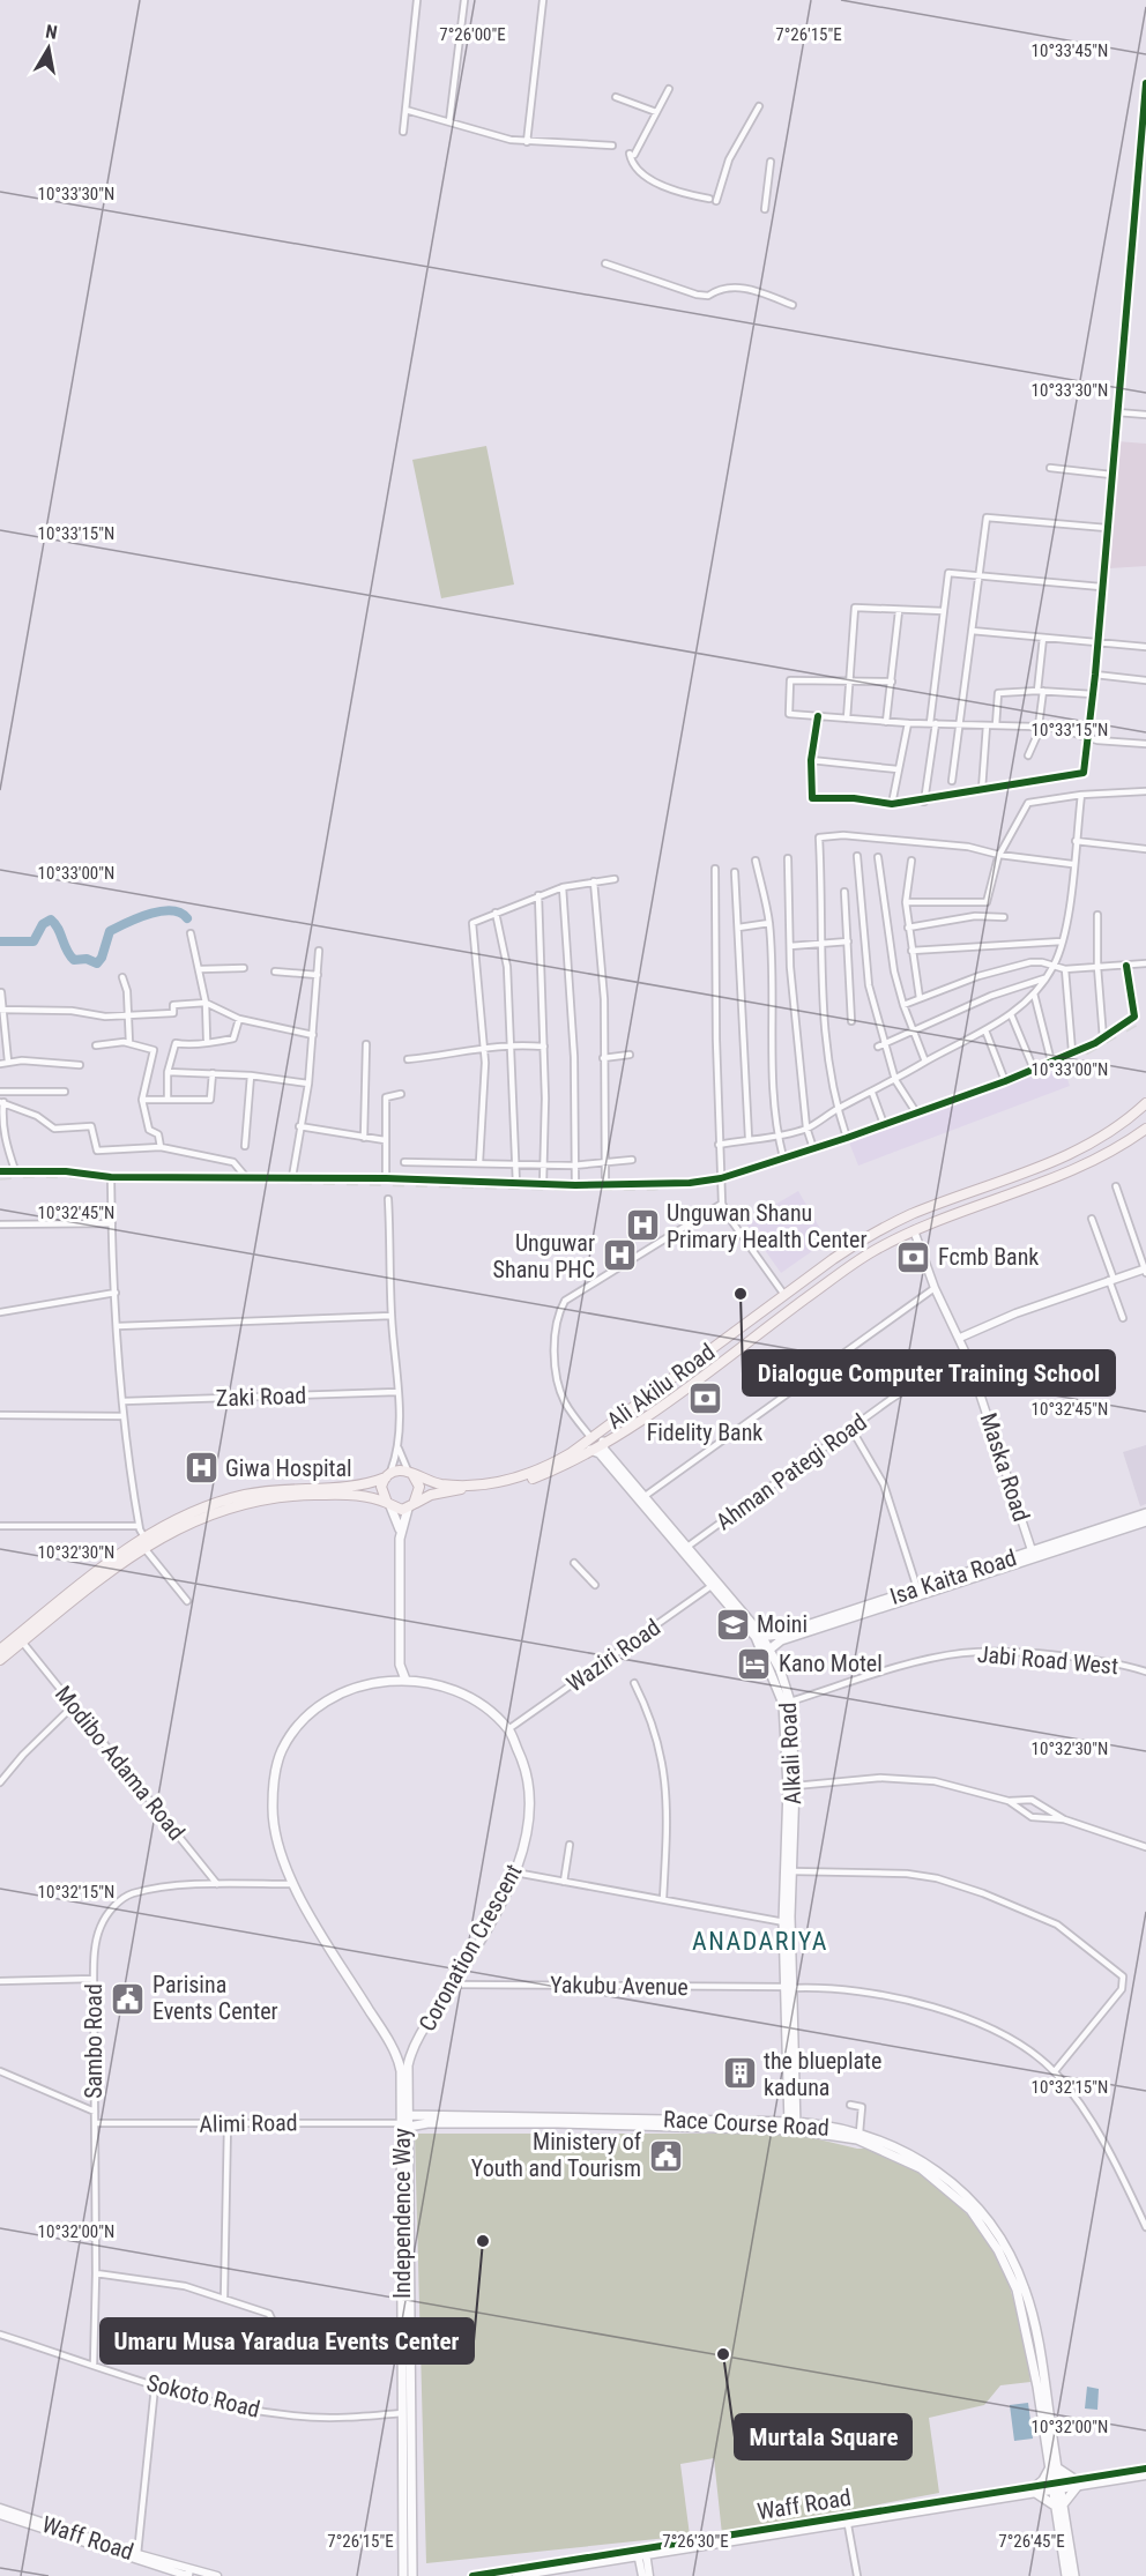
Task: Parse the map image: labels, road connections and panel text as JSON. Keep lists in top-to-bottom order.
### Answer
{
  "streets": {
    "main road": [
      "Ali Akilu Road",
      "Isa Kaita Road",
      "Alkali Road",
      "Coronation Crescent",
      "Race Course Road",
      "Independence Way"
    ],
    "street": [
      "Zaki Road",
      "Maska Road",
      "Ahman Pategi Road",
      "Waziri Road",
      "Jabi Road West",
      "Modibo Adama Road",
      "Yakubu Avenue",
      "Sambo Road",
      "Alimi Road",
      "Sokoto Road",
      "Waff Road"
    ]
  },
  "crossings": [
    ["Ali Akilu Road", "Maska Road"],
    ["Ali Akilu Road", "Alkali Road"],
    ["Maska Road", "Ahman Pategi Road"],
    ["Maska Road", "Isa Kaita Road"],
    ["Ahman Pategi Road", "Alkali Road"],
    ["Isa Kaita Road", "Alkali Road"],
    ["Waziri Road", "Alkali Road"],
    ["Waziri Road", "Coronation Crescent"],
    ["Jabi Road West", "Alkali Road"],
    ["Alkali Road", "Yakubu Avenue"],
    ["Alkali Road", "Race Course Road"],
    ["Modibo Adama Road", "Sambo Road"],
    ["Coronation Crescent", "Yakubu Avenue"],
    ["Coronation Crescent", "Sambo Road"],
    ["Coronation Crescent", "Independence Way"],
    ["Sambo Road", "Alimi Road"],
    ["Sambo Road", "Sokoto Road"],
    ["Alimi Road", "Race Course Road"],
    ["Alimi Road", "Independence Way"],
    ["Race Course Road", "Independence Way"],
    ["Race Course Road", "Waff Road"],
    ["Independence Way", "Sokoto Road"]
  ],
  "districts": ["ANADARIYA"],
  "places": {
    "hospital": ["Unguwan Shanu Primary Health Center", "Unguwar Shanu PHC", "Giwa Hospital"],
    "bank": ["Fcmb Bank", "Fidelity Bank"],
    "other": ["Dialogue Computer Training School", "Umaru Musa Yaradua Events Center", "Murtala Square"],
    "school or university": ["Moini"],
    "hotel": ["Kano Motel"],
    "public building": ["Parisina Events Center", "Ministery of Youth and Tourism"],
    "building": ["the blueplate kaduna"]
  },
  "north": "top",
  "coordinates": [
    "7°26'00\"E",
    "7°26'15\"E",
    "10°33'45\"N",
    "10°33'30\"N",
    "10°33'15\"N",
    "10°33'00\"N",
    "10°32'45\"N",
    "10°32'30\"N",
    "10°32'15\"N",
    "10°32'00\"N",
    "7°26'30\"E",
    "7°26'45\"E"
  ]
}
